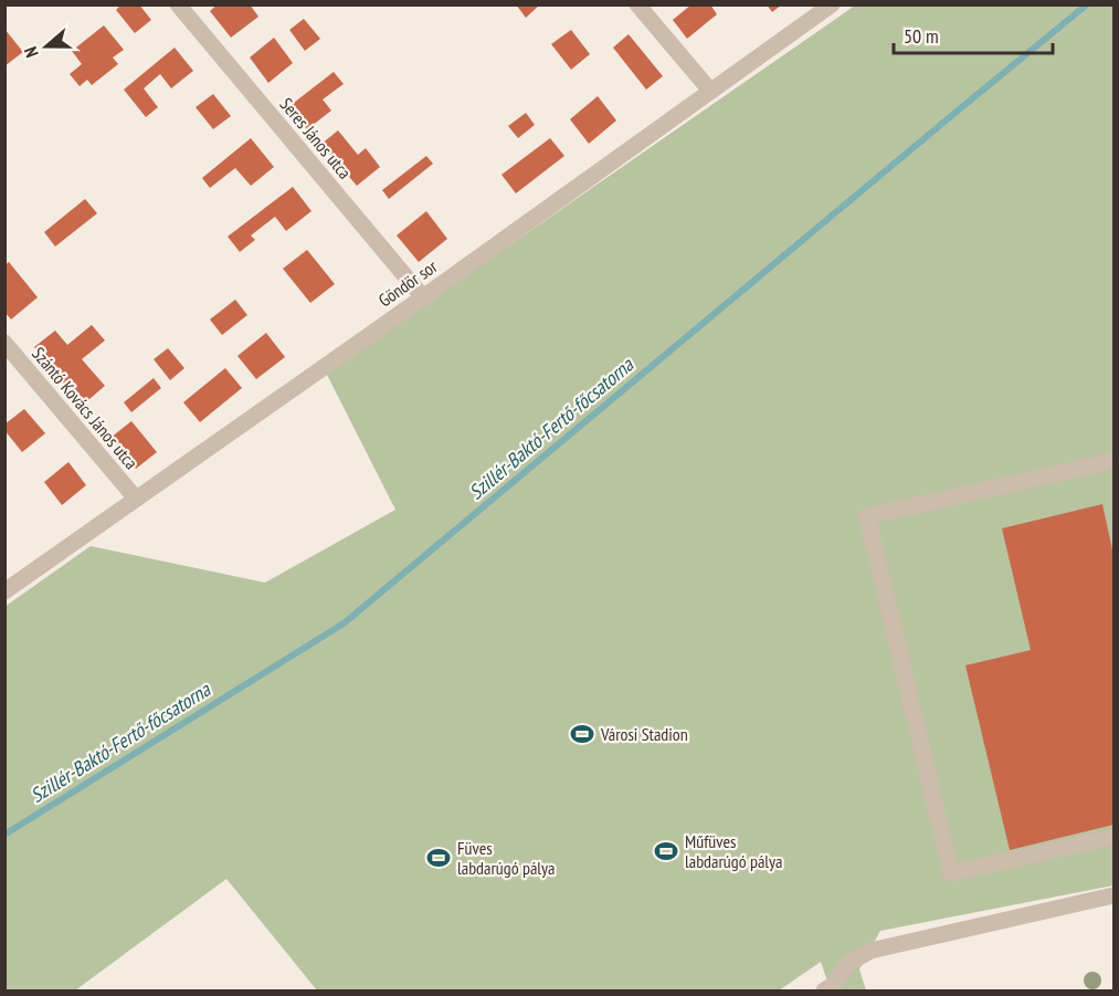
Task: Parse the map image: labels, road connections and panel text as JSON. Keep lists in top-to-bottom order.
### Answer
{
  "streets": {
    "street": ["Seres János utca", "Göndör sor", "Szántó Kovács János utca"]
  },
  "crossings": [
    ["Seres János utca", "Göndör sor"],
    ["Göndör sor", "Szántó Kovács János utca"]
  ],
  "water": ["Szillér-Baktó-Fertő-főcsatorna"],
  "places": {
    "sports": ["Városi Stadion", "Műfüves labdarúgó pálya", "Füves labdarúgó pálya"]
  },
  "scale_bar": "50 m",
  "north": "left"
}
